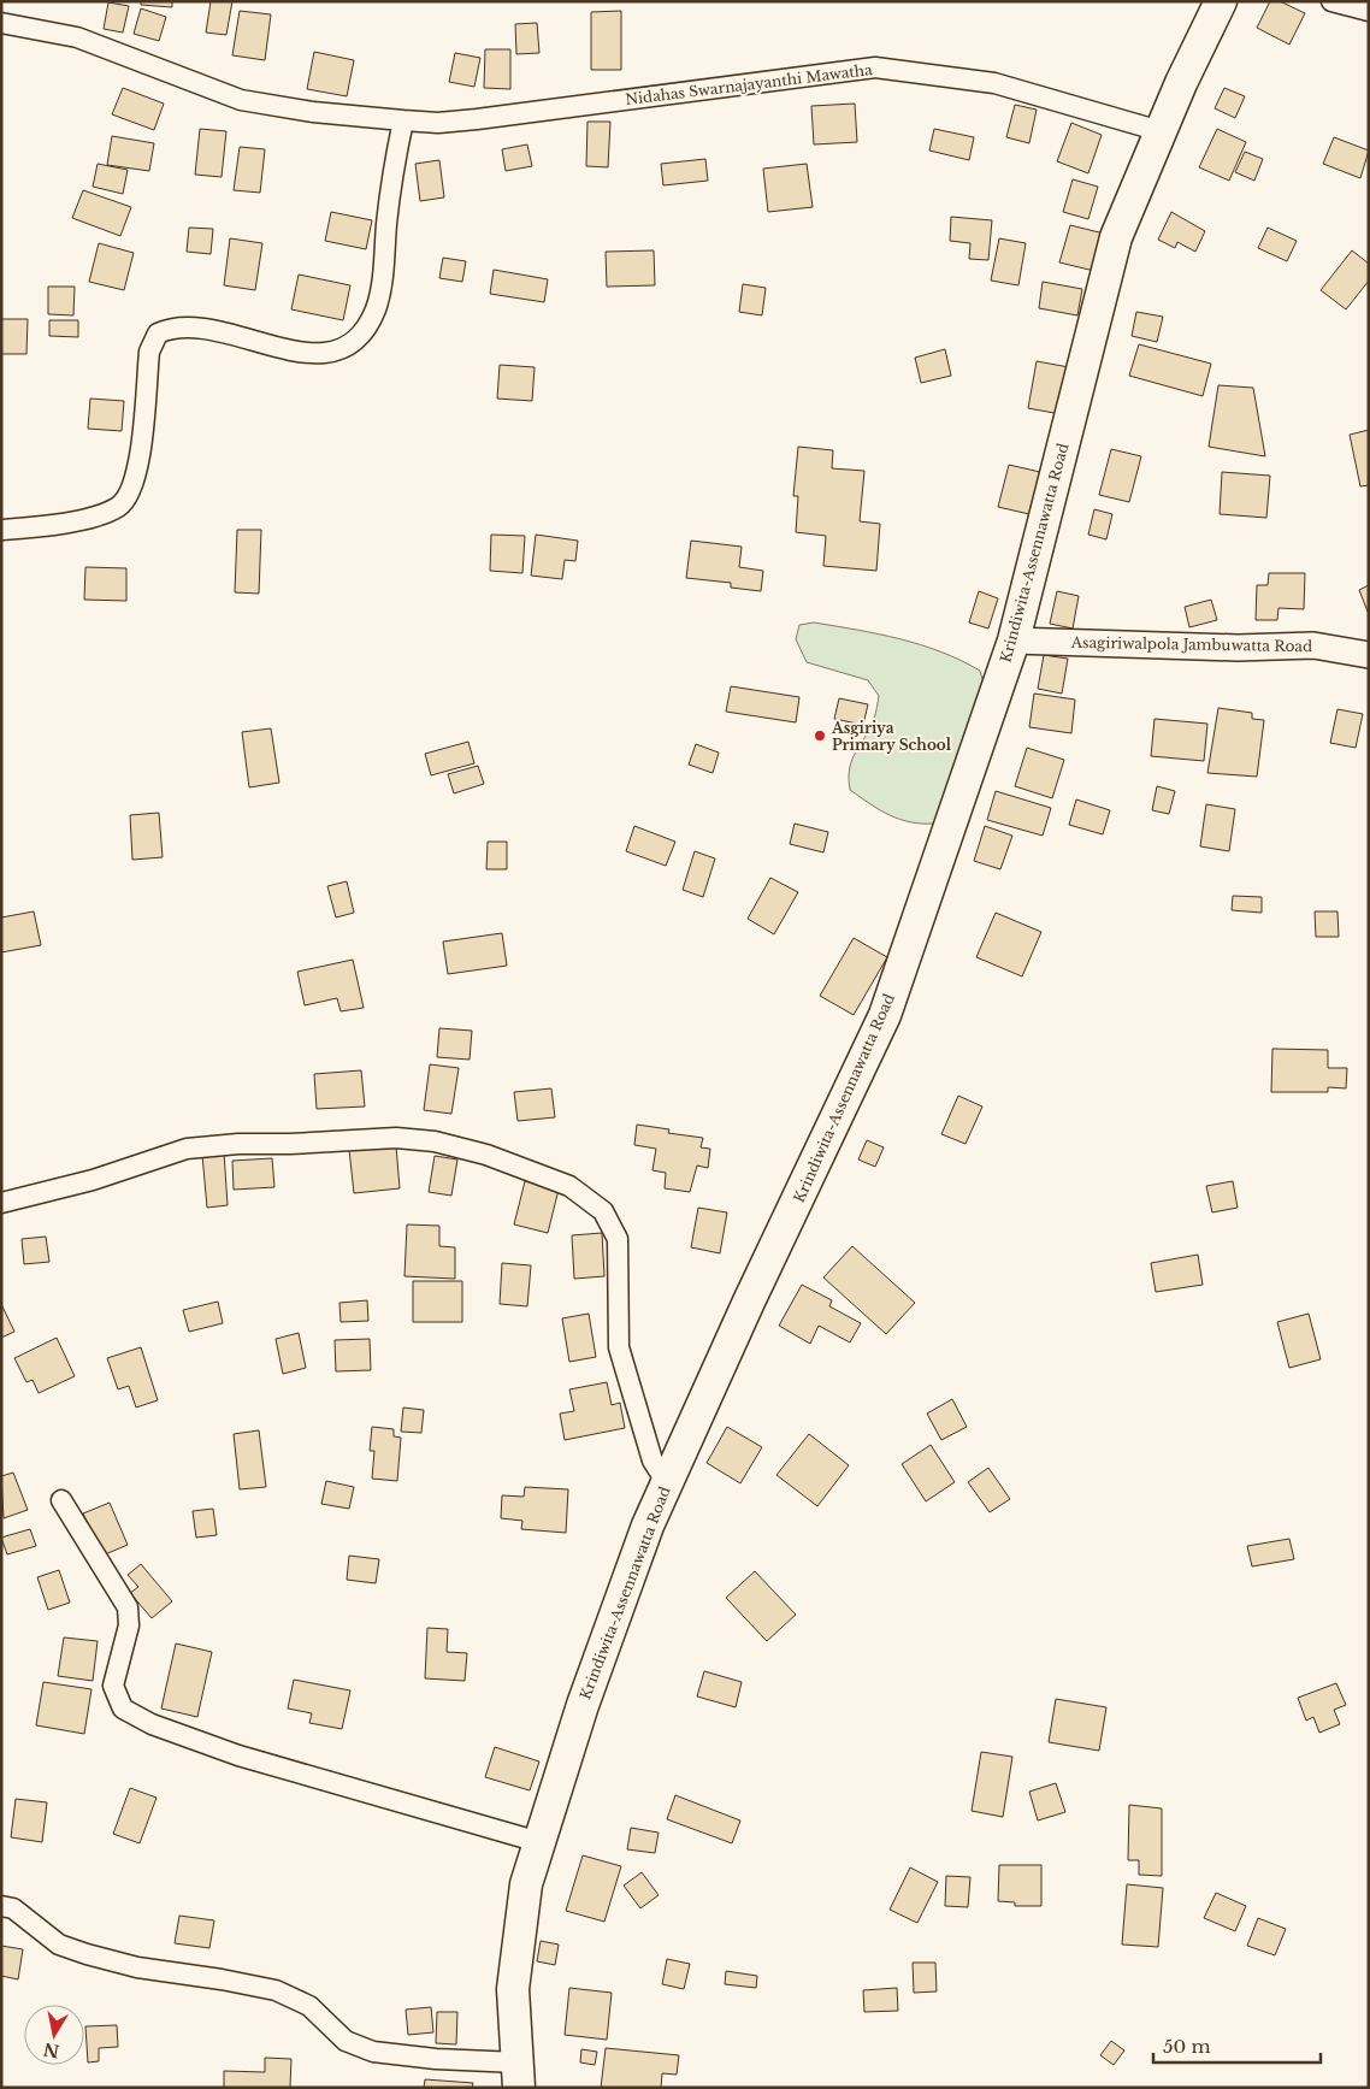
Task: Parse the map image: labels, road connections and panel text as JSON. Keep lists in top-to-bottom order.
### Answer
{
  "streets": {
    "main road": ["Krindiwita-Assennawatta Road"],
    "street": ["Nidahas Swarnajayanthi Mawatha", "Asagiriwalpola Jambuwatta Road"]
  },
  "crossings": [
    ["Nidahas Swarnajayanthi Mawatha", "Krindiwita-Assennawatta Road"],
    ["Krindiwita-Assennawatta Road", "Asagiriwalpola Jambuwatta Road"]
  ],
  "places": ["Asgiriya Primary School"],
  "scale_bar": "50 m",
  "north": "bottom"
}
